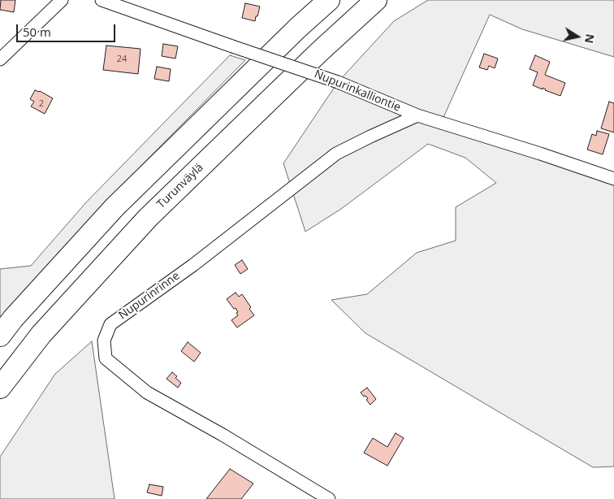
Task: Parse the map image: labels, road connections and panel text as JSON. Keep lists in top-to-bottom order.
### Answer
{
  "streets": {
    "highway": ["Turunväylä"],
    "street": ["Nupurinkalliontie", "Nupurinrinne"]
  },
  "crossings": [
    ["Nupurinkalliontie", "Nupurinrinne"]
  ],
  "house_numbers": ["24", "2"],
  "scale_bar": "50 m",
  "north": "right"
}
